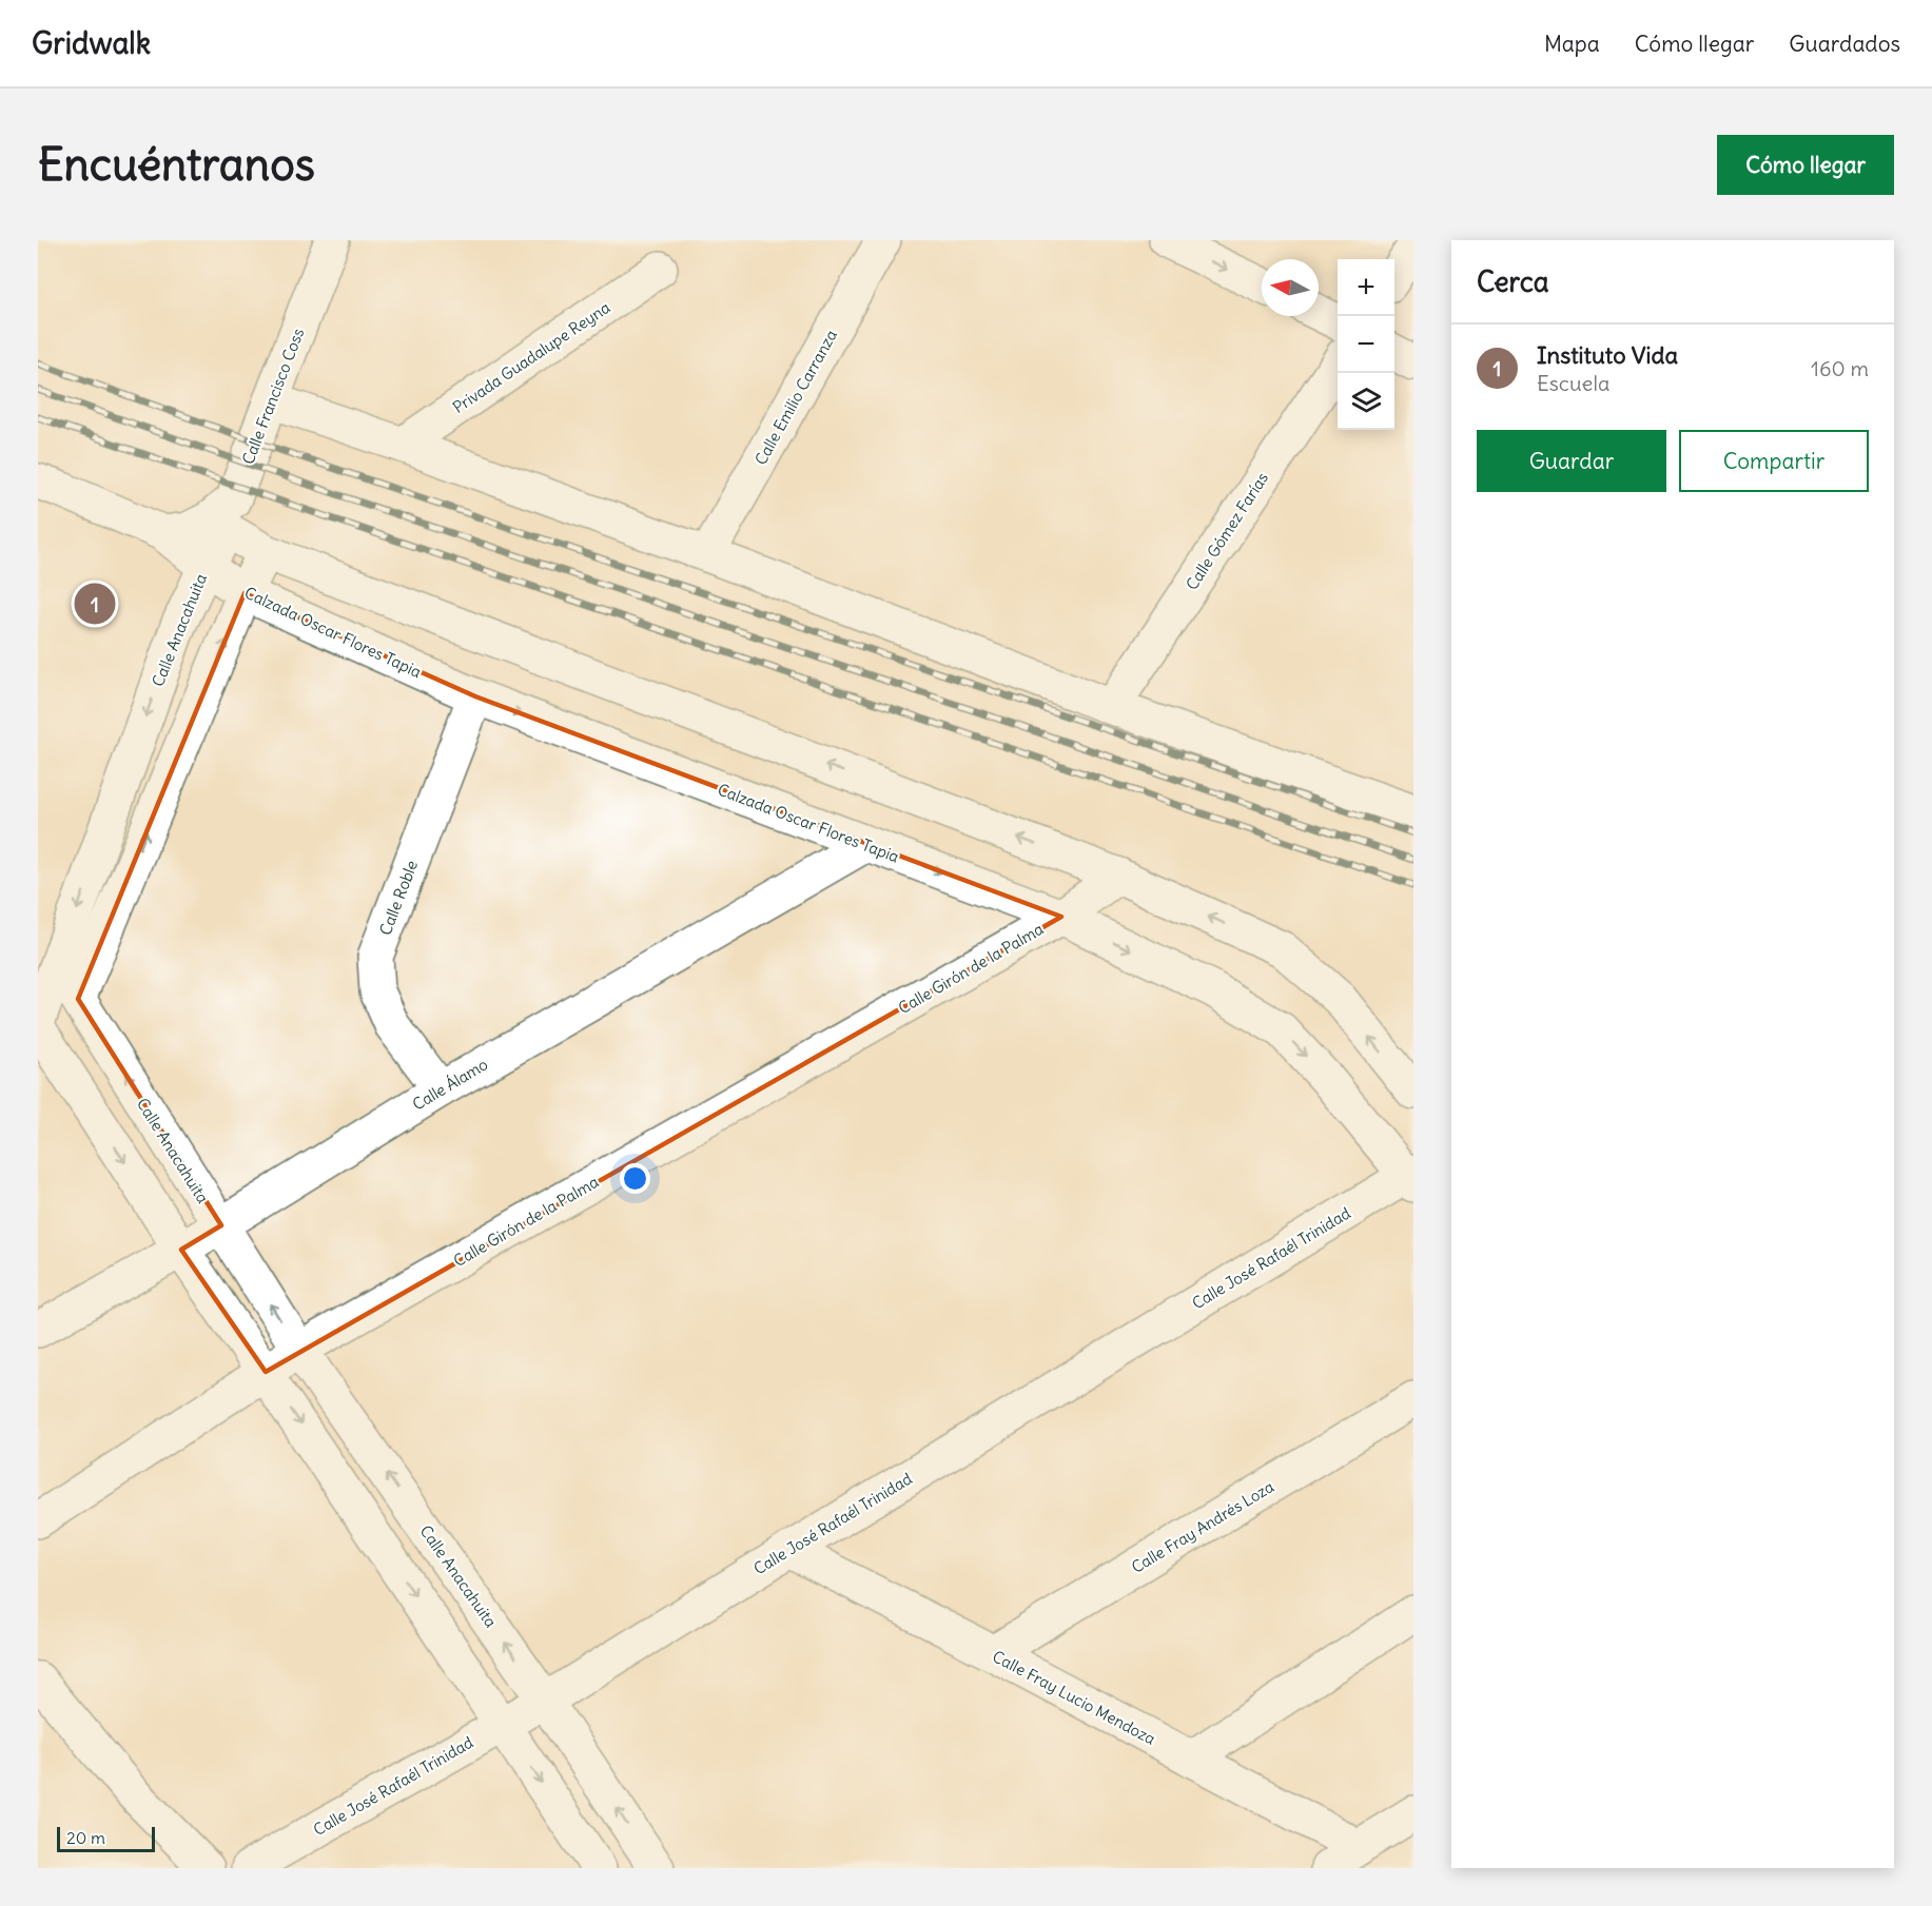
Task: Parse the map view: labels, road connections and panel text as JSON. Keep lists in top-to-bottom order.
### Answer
{
  "streets": {
    "street": [
      "Privada Guadalupe Reyna",
      "Calle Francisco Coss",
      "Calle Emilio Carranza",
      "Calle Gómez Farías",
      "Calle Anacahuita",
      "Calzada Oscar Flores Tapia",
      "Calle Roble",
      "Calle Girón de la Palma",
      "Calle Álamo",
      "Calle José Rafaél Trinidad",
      "Calle Fray Andrés Loza",
      "Calle Fray Lucio Mendoza"
    ]
  },
  "crossings": [
    ["Calle Francisco Coss", "Calle Anacahuita"],
    ["Calle Francisco Coss", "Calzada Oscar Flores Tapia"],
    ["Calle Anacahuita", "Calzada Oscar Flores Tapia"],
    ["Calle Anacahuita", "Calle Girón de la Palma"],
    ["Calle Anacahuita", "Calle Álamo"],
    ["Calle Anacahuita", "Calle José Rafaél Trinidad"],
    ["Calzada Oscar Flores Tapia", "Calle Roble"],
    ["Calzada Oscar Flores Tapia", "Calle Girón de la Palma"],
    ["Calzada Oscar Flores Tapia", "Calle Álamo"],
    ["Calzada Oscar Flores Tapia", "Calle José Rafaél Trinidad"],
    ["Calle Roble", "Calle Álamo"],
    ["Calle José Rafaél Trinidad", "Calle Fray Lucio Mendoza"],
    ["Calle Fray Andrés Loza", "Calle Fray Lucio Mendoza"]
  ],
  "scale_bar": "20 m",
  "north": "left",
  "page": {
    "header": "Gridwalk",
    "nav": ["Mapa", "Cómo llegar", "Guardados"],
    "buttons": [
      "Cómo llegar",
      ["Guardar", "Compartir"]
    ],
    "title": "Encuéntranos",
    "heading": "Cerca",
    "map_buttons": ["+", "−"],
    "list": [
      {
        "mark": "1",
        "name": "Instituto Vida",
        "note": "Escuela",
        "value": "160 m"
      }
    ],
    "pins": "1",
    "scale": "20 m"
  }
}
